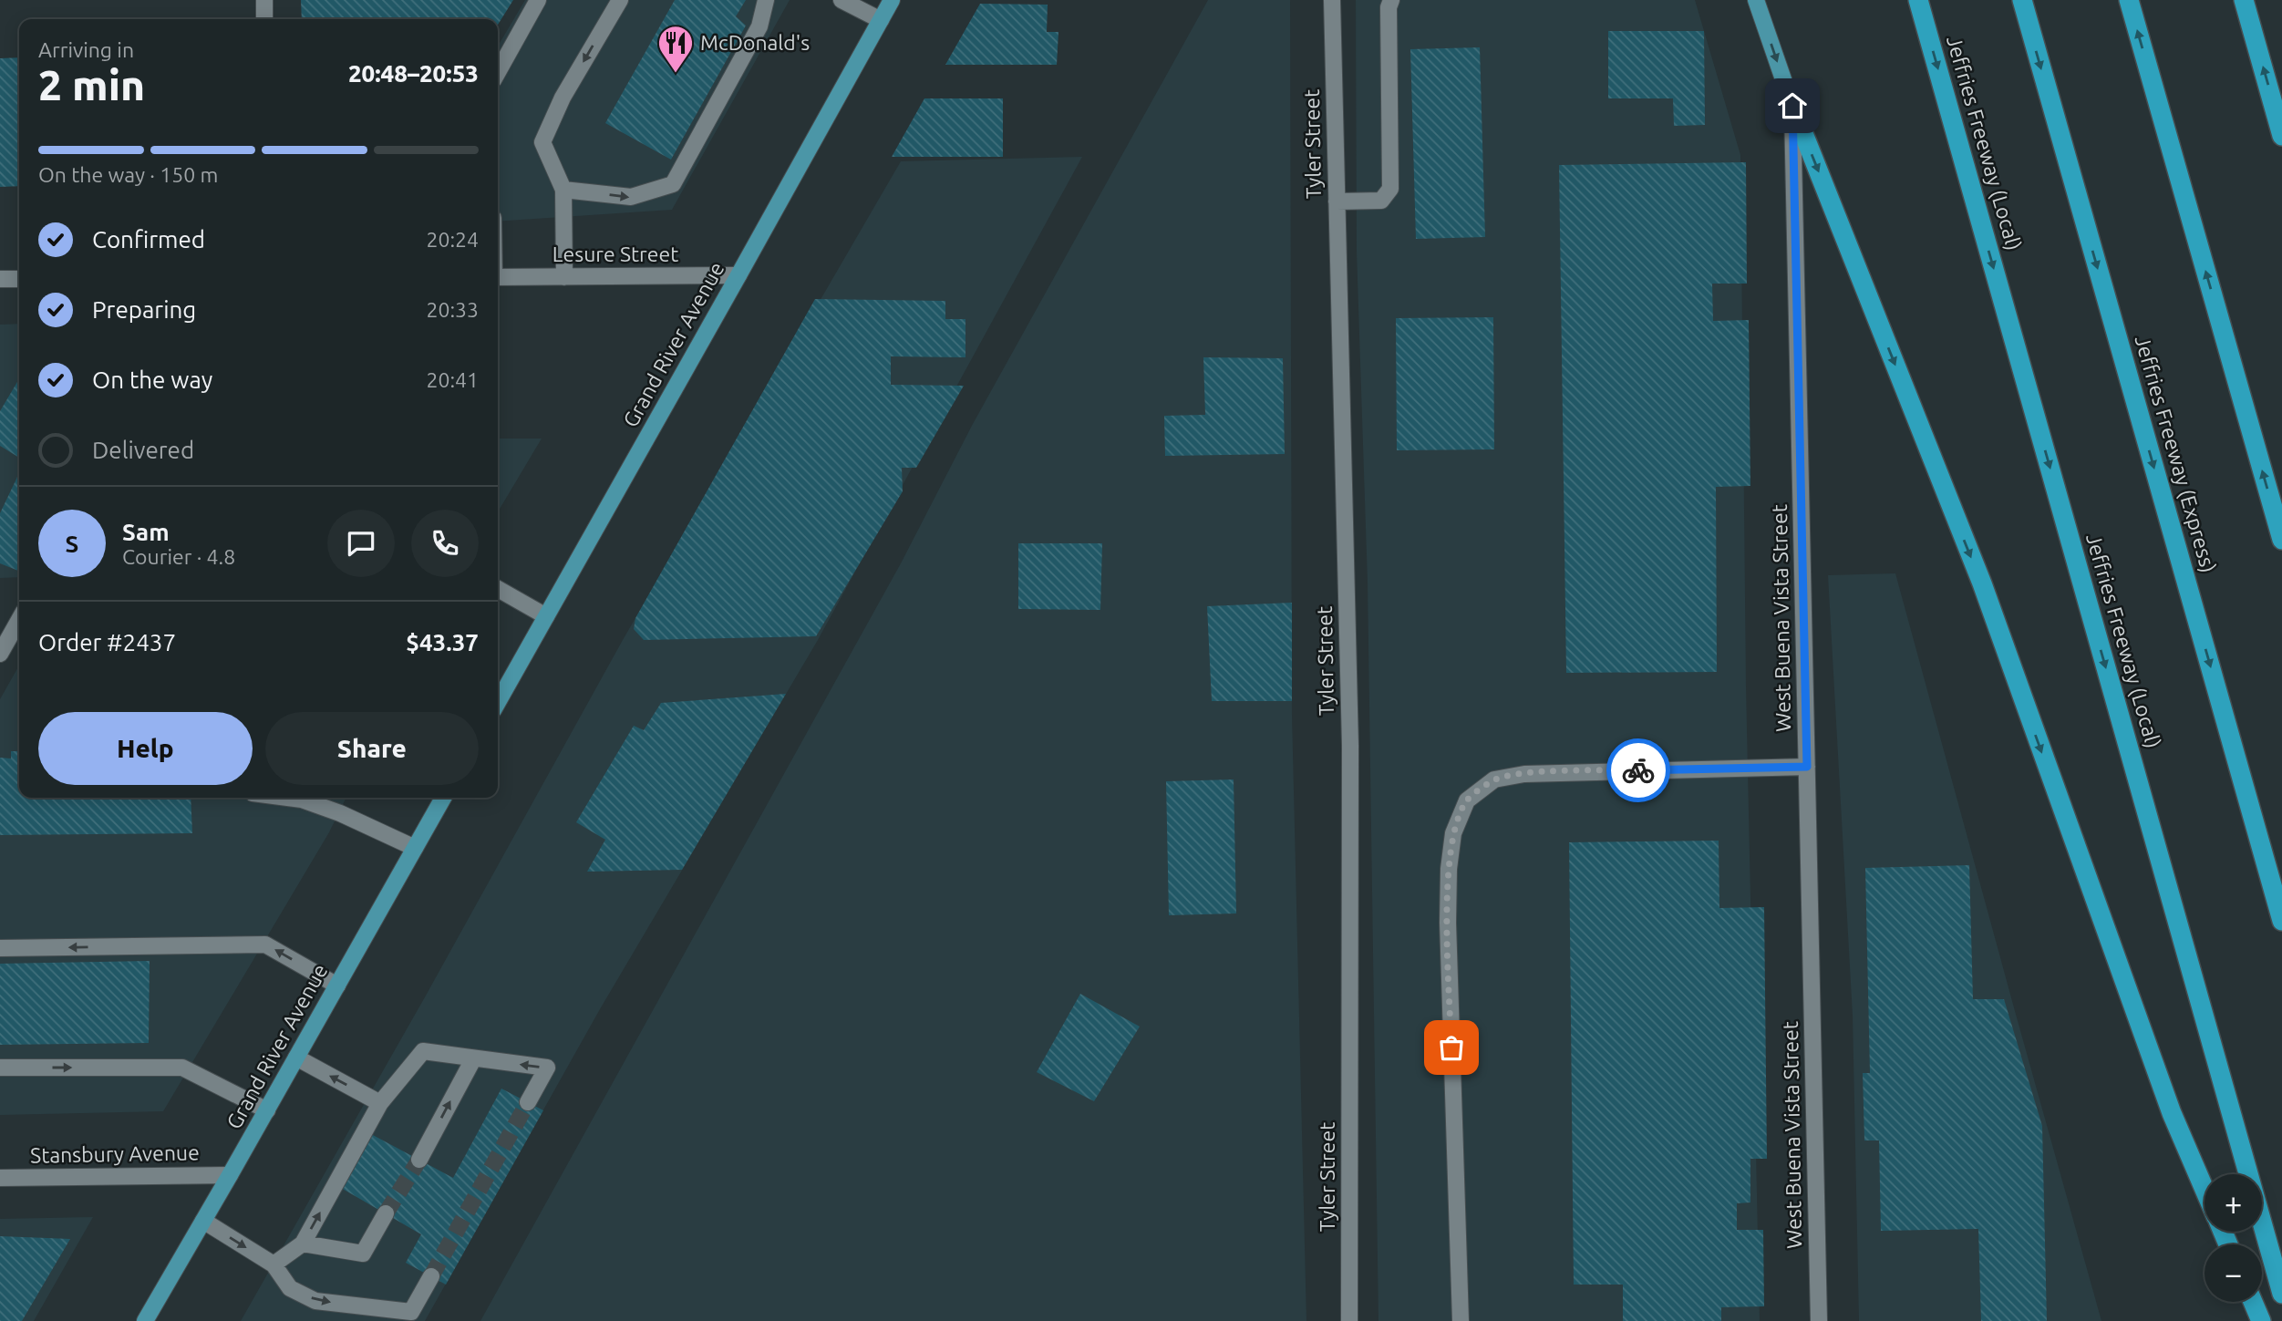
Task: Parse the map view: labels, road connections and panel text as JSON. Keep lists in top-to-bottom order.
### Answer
{
  "streets": {
    "highway": ["Jeffries Freeway (Local)", "Jeffries Freeway (Express)"],
    "main road": ["Grand River Avenue"],
    "street": [
      "Tyler Street",
      "Lesure Street",
      "West Buena Vista Street",
      "Stansbury Avenue"
    ]
  },
  "crossings": [
    ["Lesure Street", "Grand River Avenue"],
    ["Grand River Avenue", "Stansbury Avenue"]
  ],
  "places": {
    "restaurant": ["McDonald's"]
  },
  "page": {
    "heading": ["2 min", "Arriving in", "20:48–20:53"],
    "panel": [
      "Sam",
      "Courier · 4.8",
      "Order #2437",
      "$43.37"
    ],
    "bar": "On the way · 150 m",
    "list": [
      ["Confirmed", "20:24"],
      ["Preparing", "20:33"],
      ["On the way", "20:41"],
      "Delivered"
    ],
    "round": "S",
    "buttons": ["Help", "Share"],
    "map_buttons": ["+", "−"]
  }
}
